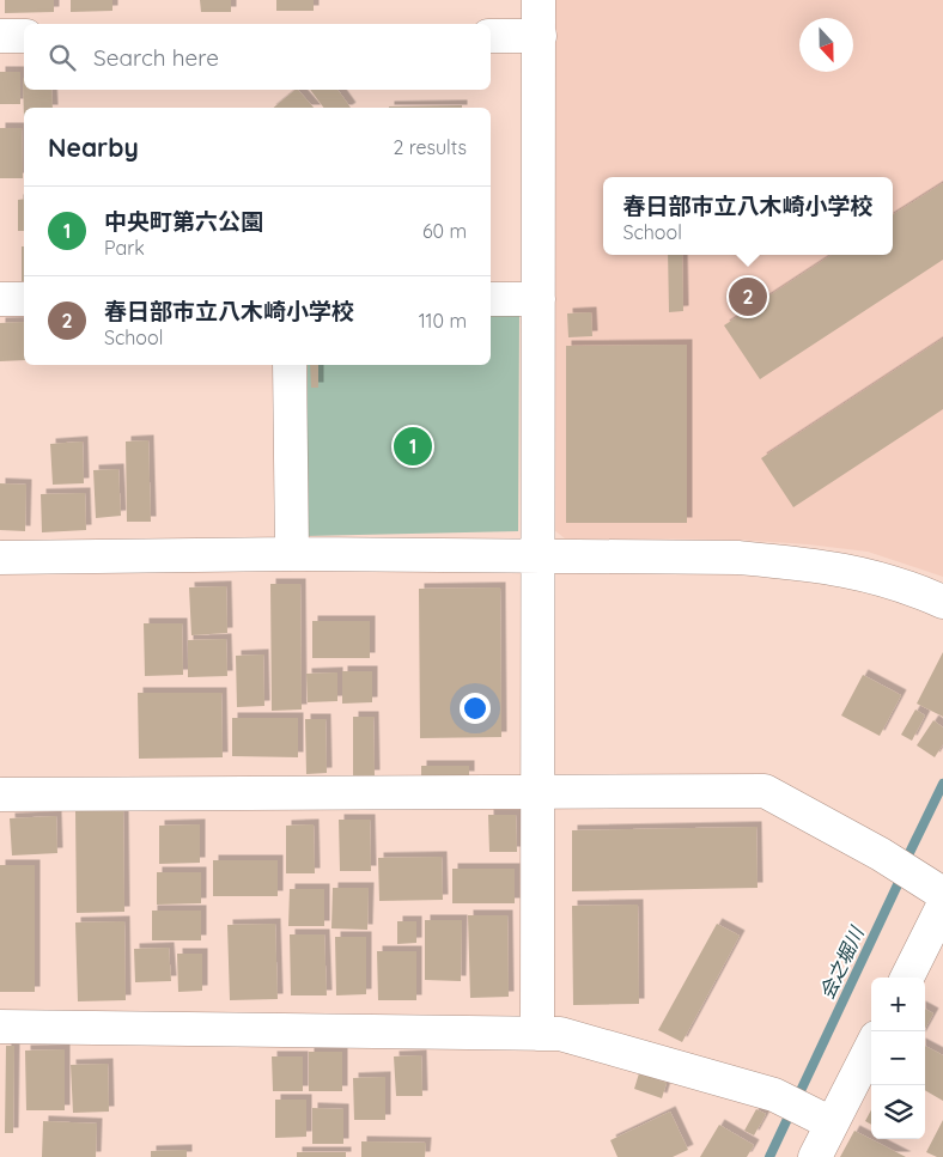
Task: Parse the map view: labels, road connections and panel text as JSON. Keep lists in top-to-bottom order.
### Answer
{
  "water": ["会之堀川"],
  "north": "bottom",
  "page": {
    "search": "Search here",
    "heading": ["Nearby", "2 results"],
    "popup": ["春日部市立八木崎小学校", "School"],
    "list": [
      {
        "mark": "1",
        "name": "中央町第六公園",
        "note": "Park",
        "value": "60 m"
      },
      {
        "mark": "2",
        "name": "春日部市立八木崎小学校",
        "note": "School",
        "value": "110 m"
      }
    ],
    "pins": ["2", "1"],
    "map_buttons": ["+", "−"]
  }
}
